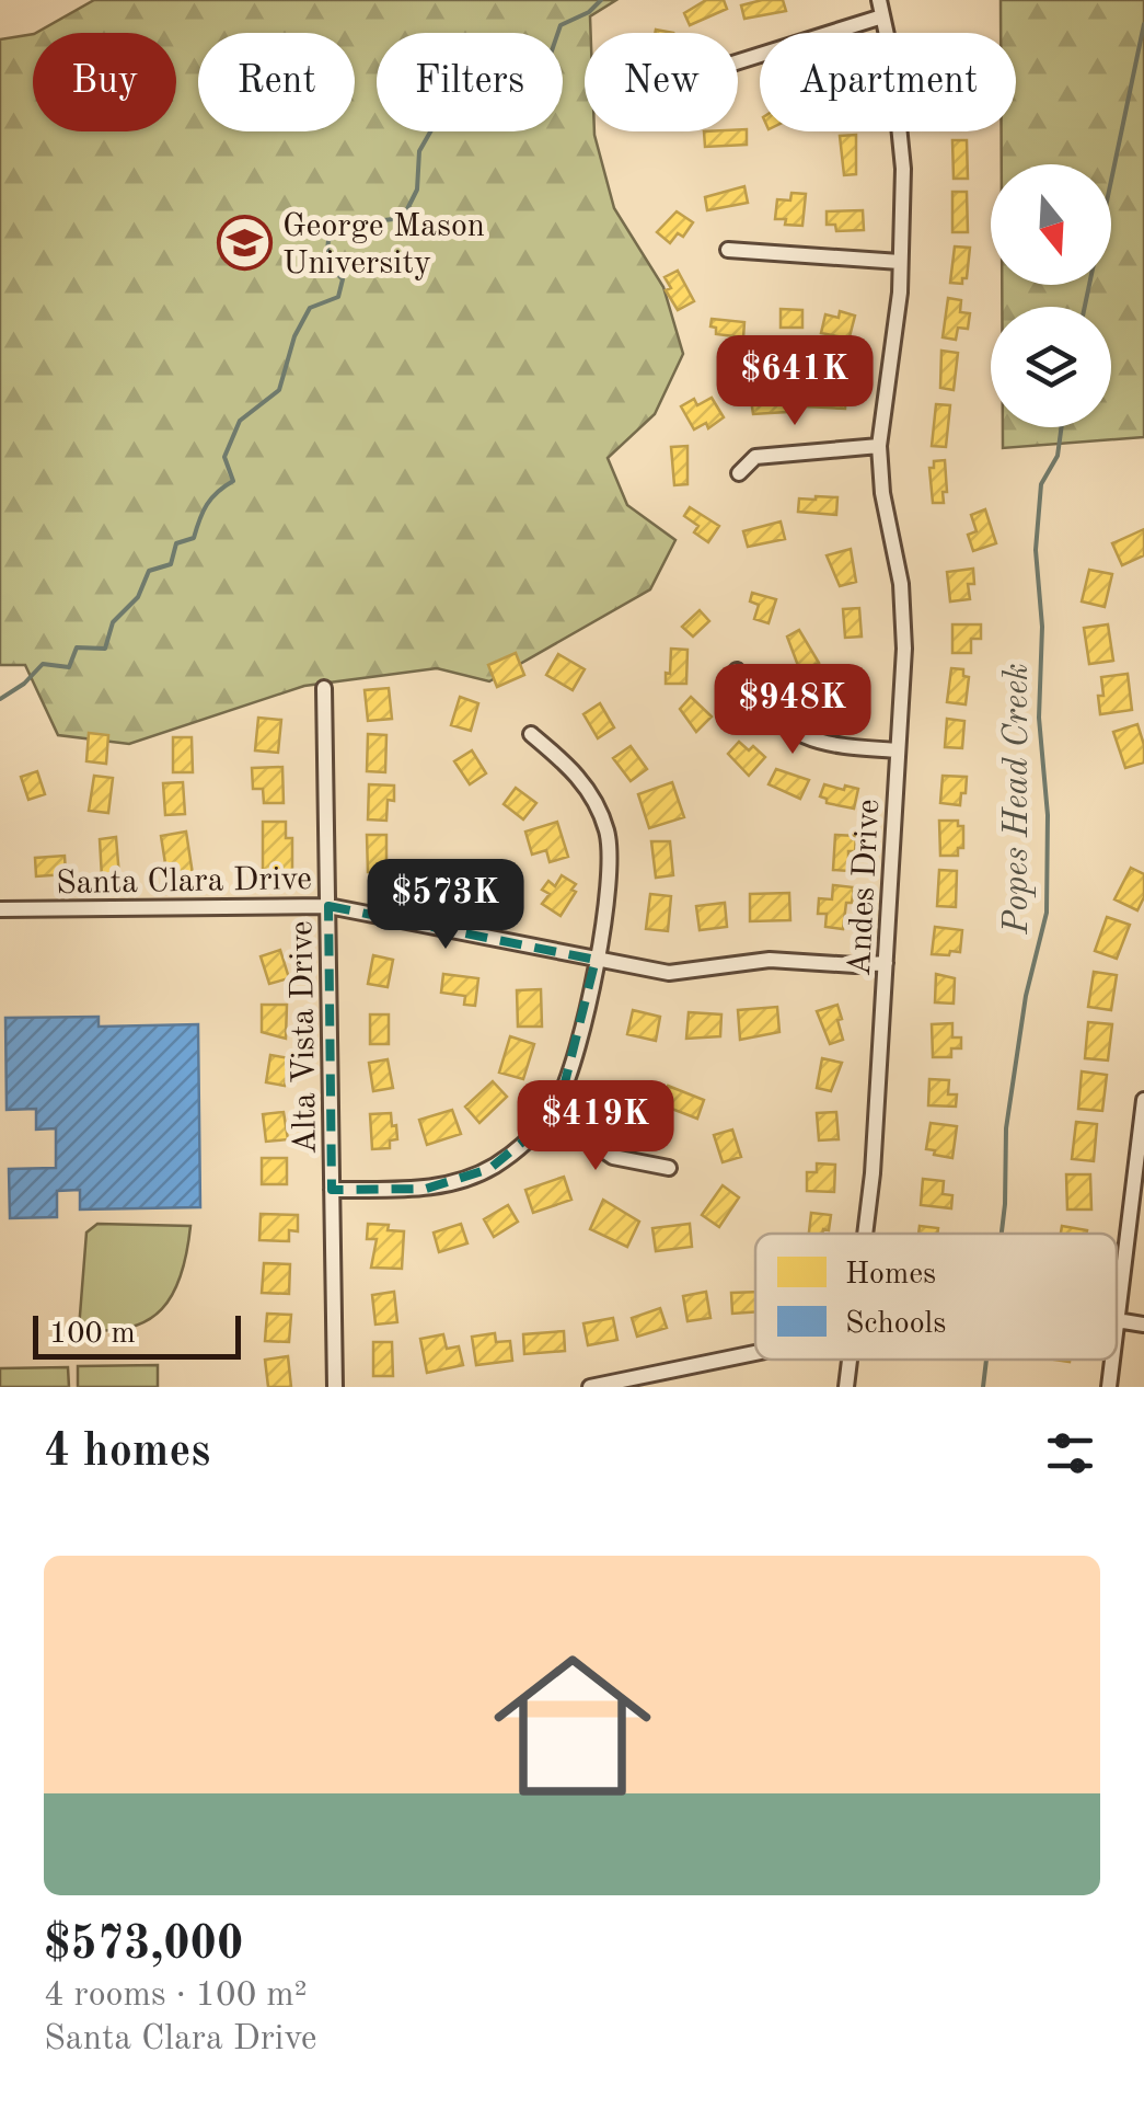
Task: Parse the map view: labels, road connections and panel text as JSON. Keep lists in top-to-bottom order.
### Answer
{
  "streets": {
    "street": ["Santa Clara Drive", "Andes Drive", "Alta Vista Drive"]
  },
  "crossings": [
    ["Santa Clara Drive", "Andes Drive"],
    ["Santa Clara Drive", "Alta Vista Drive"]
  ],
  "water": ["Popes Head Creek"],
  "places": {
    "school or university": ["George Mason University"]
  },
  "legend": ["Homes", "Schools"],
  "scale_bar": "100 m",
  "north": "bottom",
  "page": {
    "chip": [
      "Buy",
      "Rent",
      "Filters",
      "New",
      "Apartment"
    ],
    "price": [
      "$641K",
      "$948K",
      "$573K",
      "$419K"
    ],
    "scale": "100 m",
    "heading": "4 homes",
    "list": [
      {
        "name": "$573,000",
        "note": "4 rooms · 100 m² · Santa Clara Drive"
      }
    ]
  }
}
